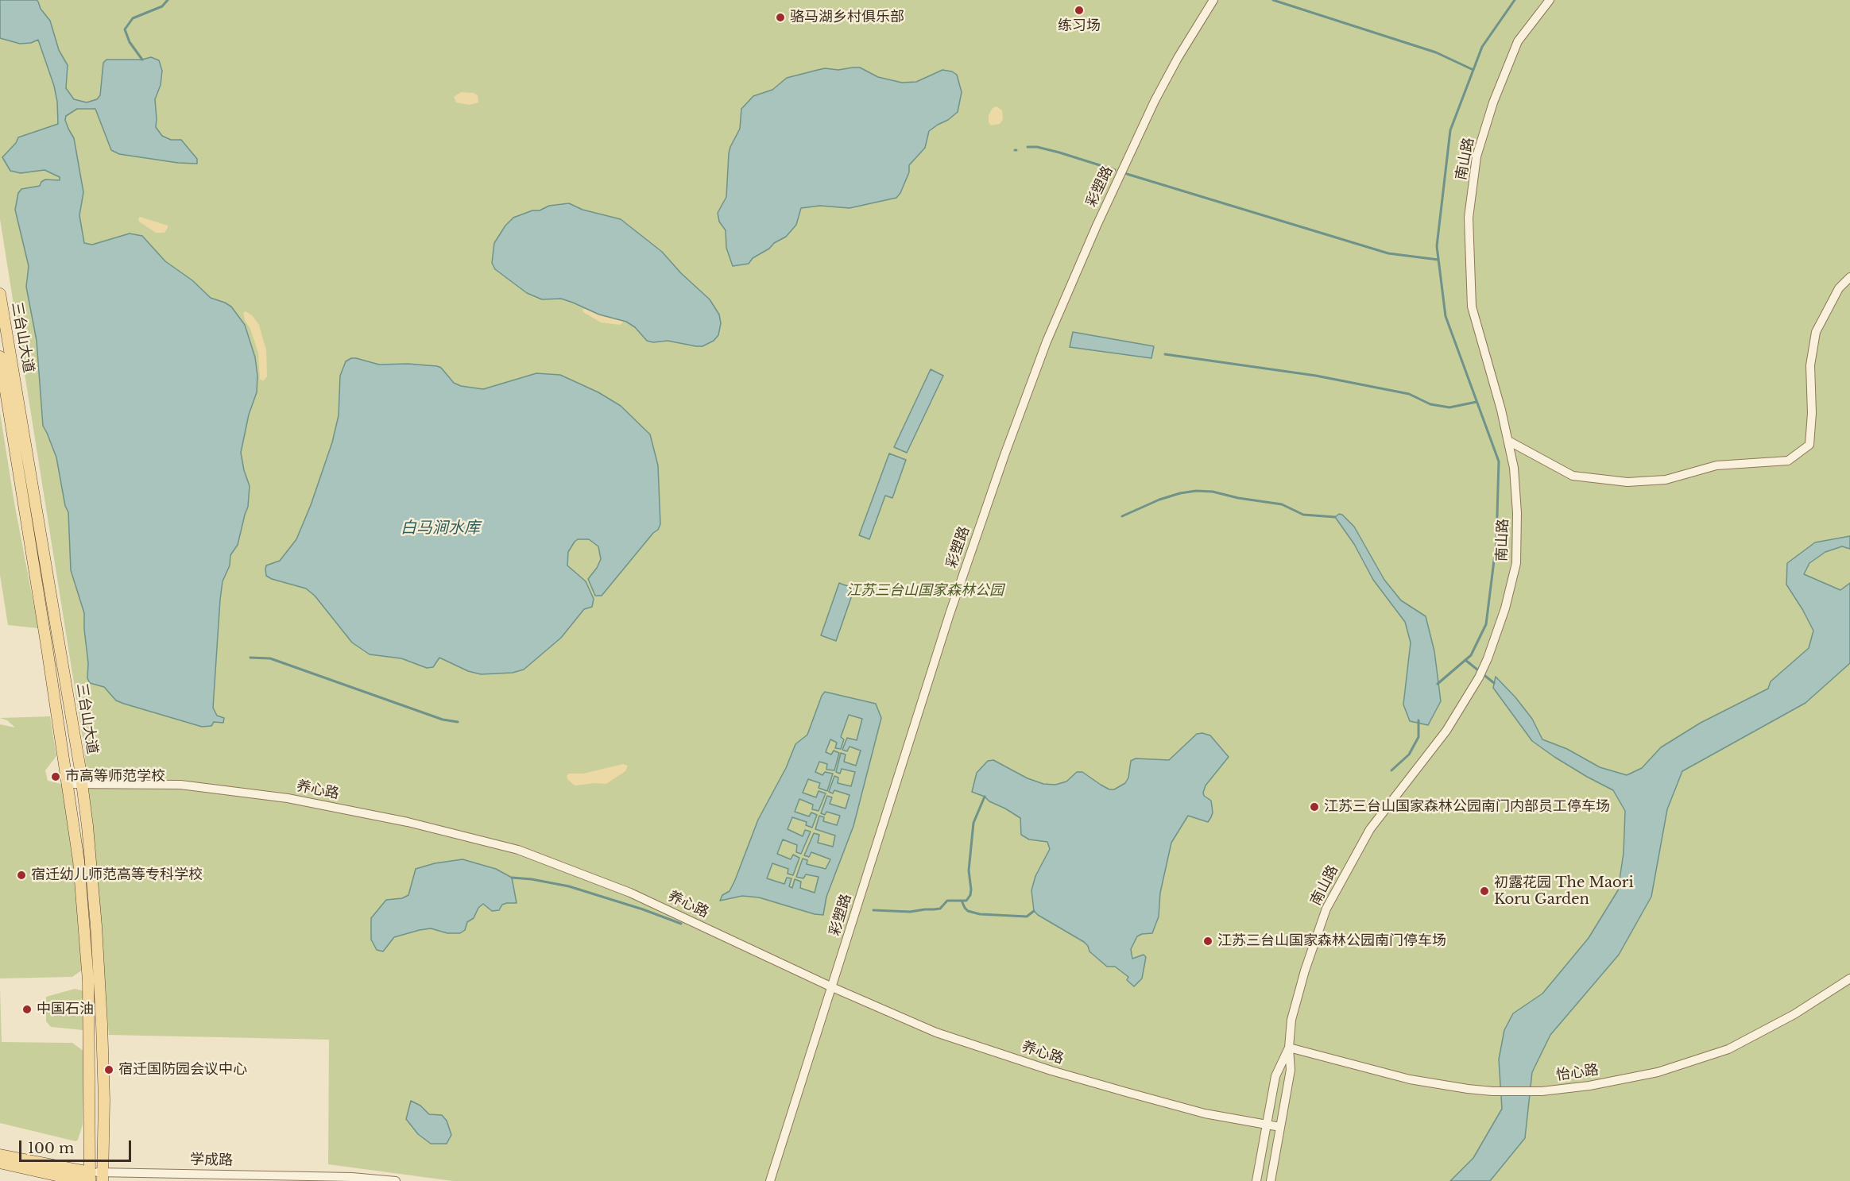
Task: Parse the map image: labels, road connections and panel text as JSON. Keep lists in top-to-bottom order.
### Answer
{
  "streets": {
    "main road": ["三台山大道", "学成路"],
    "street": [
      "南山路",
      "彩塑路",
      "养心路",
      "怡心路"
    ]
  },
  "crossings": [
    ["南山路", "养心路"],
    ["南山路", "怡心路"],
    ["彩塑路", "养心路"],
    ["三台山大道", "养心路"],
    ["三台山大道", "学成路"]
  ],
  "water": ["白马涧水库"],
  "parks": ["江苏三台山国家森林公园"],
  "places": [
    "练习场",
    "骆马湖乡村俱乐部",
    "市高等师范学校",
    "江苏三台山国家森林公园南门内部员工停车场",
    "宿迁幼儿师范高等专科学校",
    "初露花园 The Maori Koru Garden",
    "江苏三台山国家森林公园南门停车场",
    "中国石油",
    "宿迁国防园会议中心"
  ],
  "scale_bar": "100 m"
}
